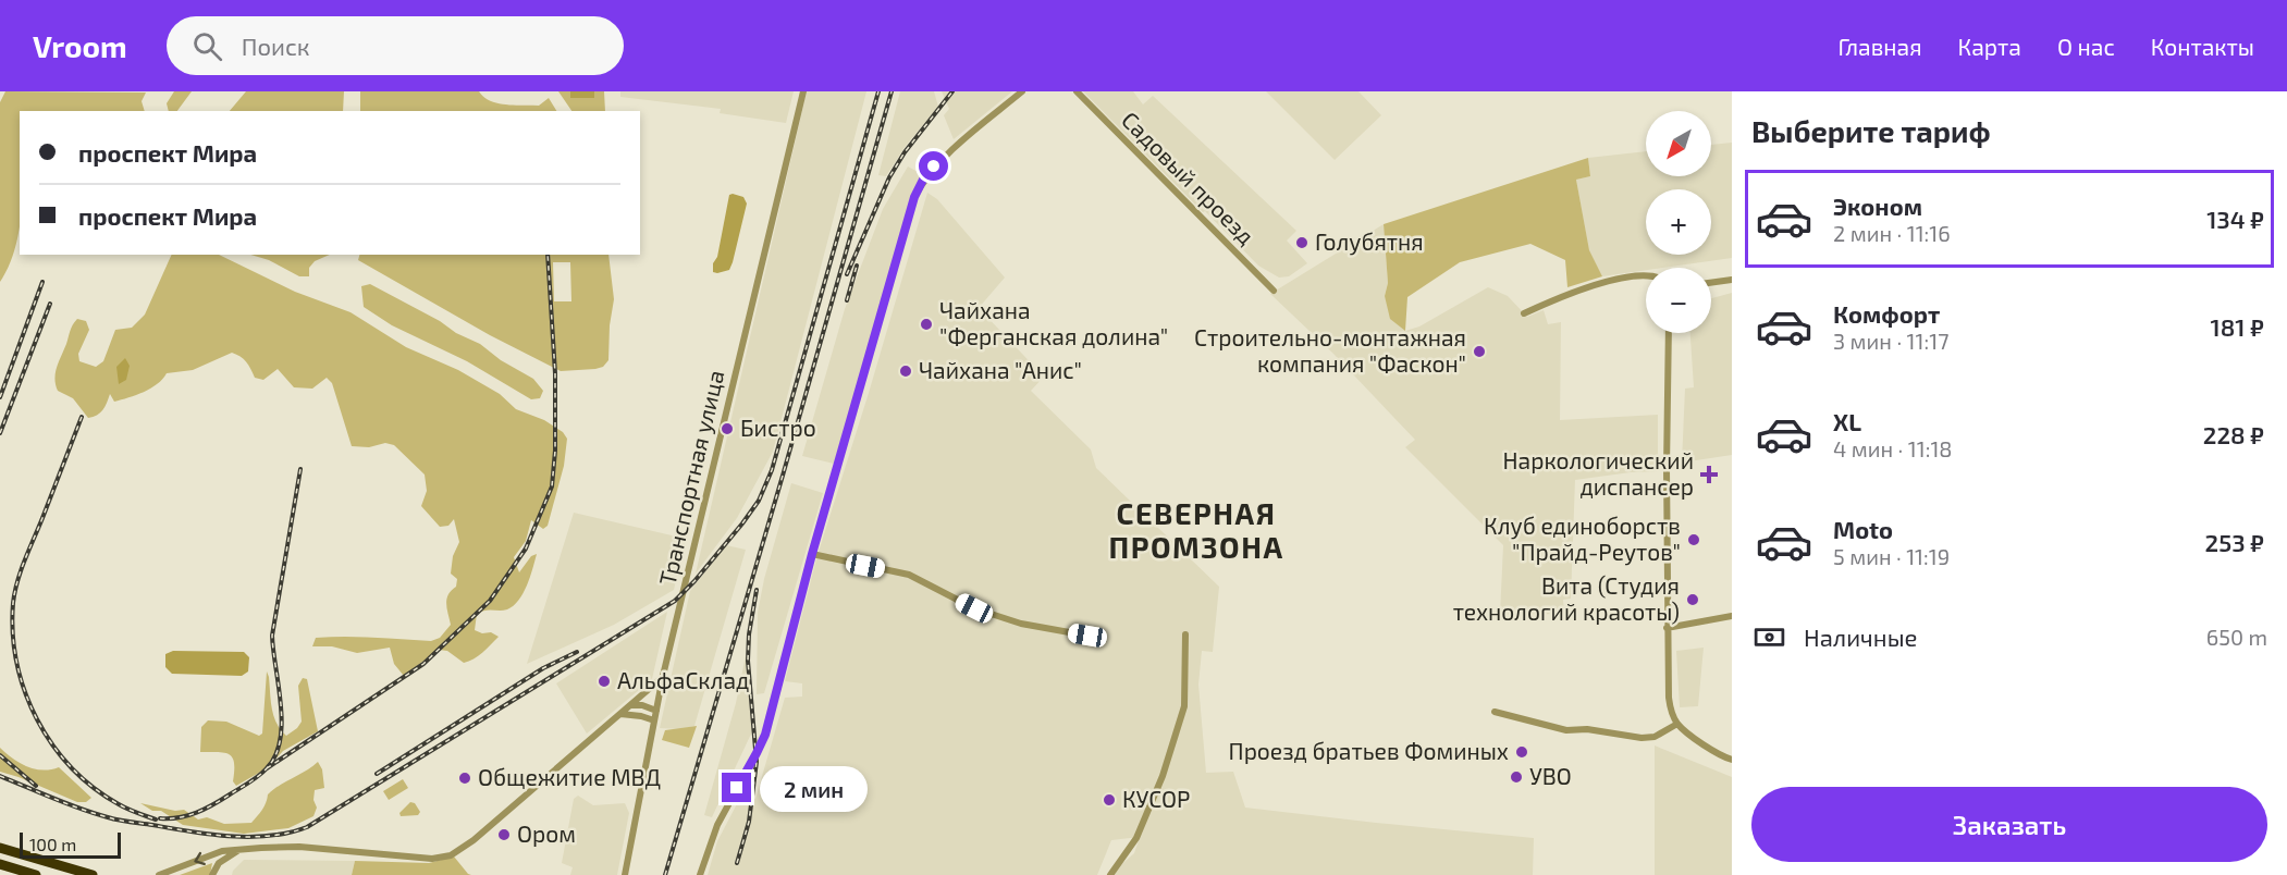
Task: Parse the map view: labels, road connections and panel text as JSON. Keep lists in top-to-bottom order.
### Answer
{
  "streets": {
    "street": ["Садовый проезд", "Транспортная улица"]
  },
  "districts": ["СЕВЕРНАЯ ПРОМЗОНА"],
  "places": {
    "other": [
      "Голубятня",
      "Чайхана \"Ферганская долина\"",
      "Строительно-монтажная компания \"Фаскон\"",
      "Чайхана \"Анис\"",
      "Бистро",
      "Клуб единоборств \"Прайд-Реутов\"",
      "Вита (Студия технологий красоты)",
      "АльфаСклад",
      "Проезд братьев Фоминых",
      "УВО",
      "Общежитие МВД",
      "КУСОР",
      "Ором"
    ],
    "health": ["Наркологический диспансер"]
  },
  "scale_bar": "100 m",
  "north": "bottom left",
  "page": {
    "header": "Vroom",
    "search": "Поиск",
    "nav": [
      "Главная",
      "Карта",
      "О нас",
      "Контакты"
    ],
    "heading": "Выберите тариф",
    "map_buttons": ["+", "−"],
    "banner": ["проспект Мира", "проспект Мира"],
    "list": [
      {
        "name": "Эконом",
        "note": "2 мин · 11:16",
        "value": "134 ₽"
      },
      {
        "name": "Комфорт",
        "note": "3 мин · 11:17",
        "value": "181 ₽"
      },
      {
        "name": "XL",
        "note": "4 мин · 11:18",
        "value": "228 ₽"
      },
      {
        "name": "Moto",
        "note": "5 мин · 11:19",
        "value": "253 ₽"
      }
    ],
    "pay": ["Наличные", "650 m"],
    "bubble": "2 мин",
    "buttons": "Заказать",
    "scale": "100 m"
  }
}
